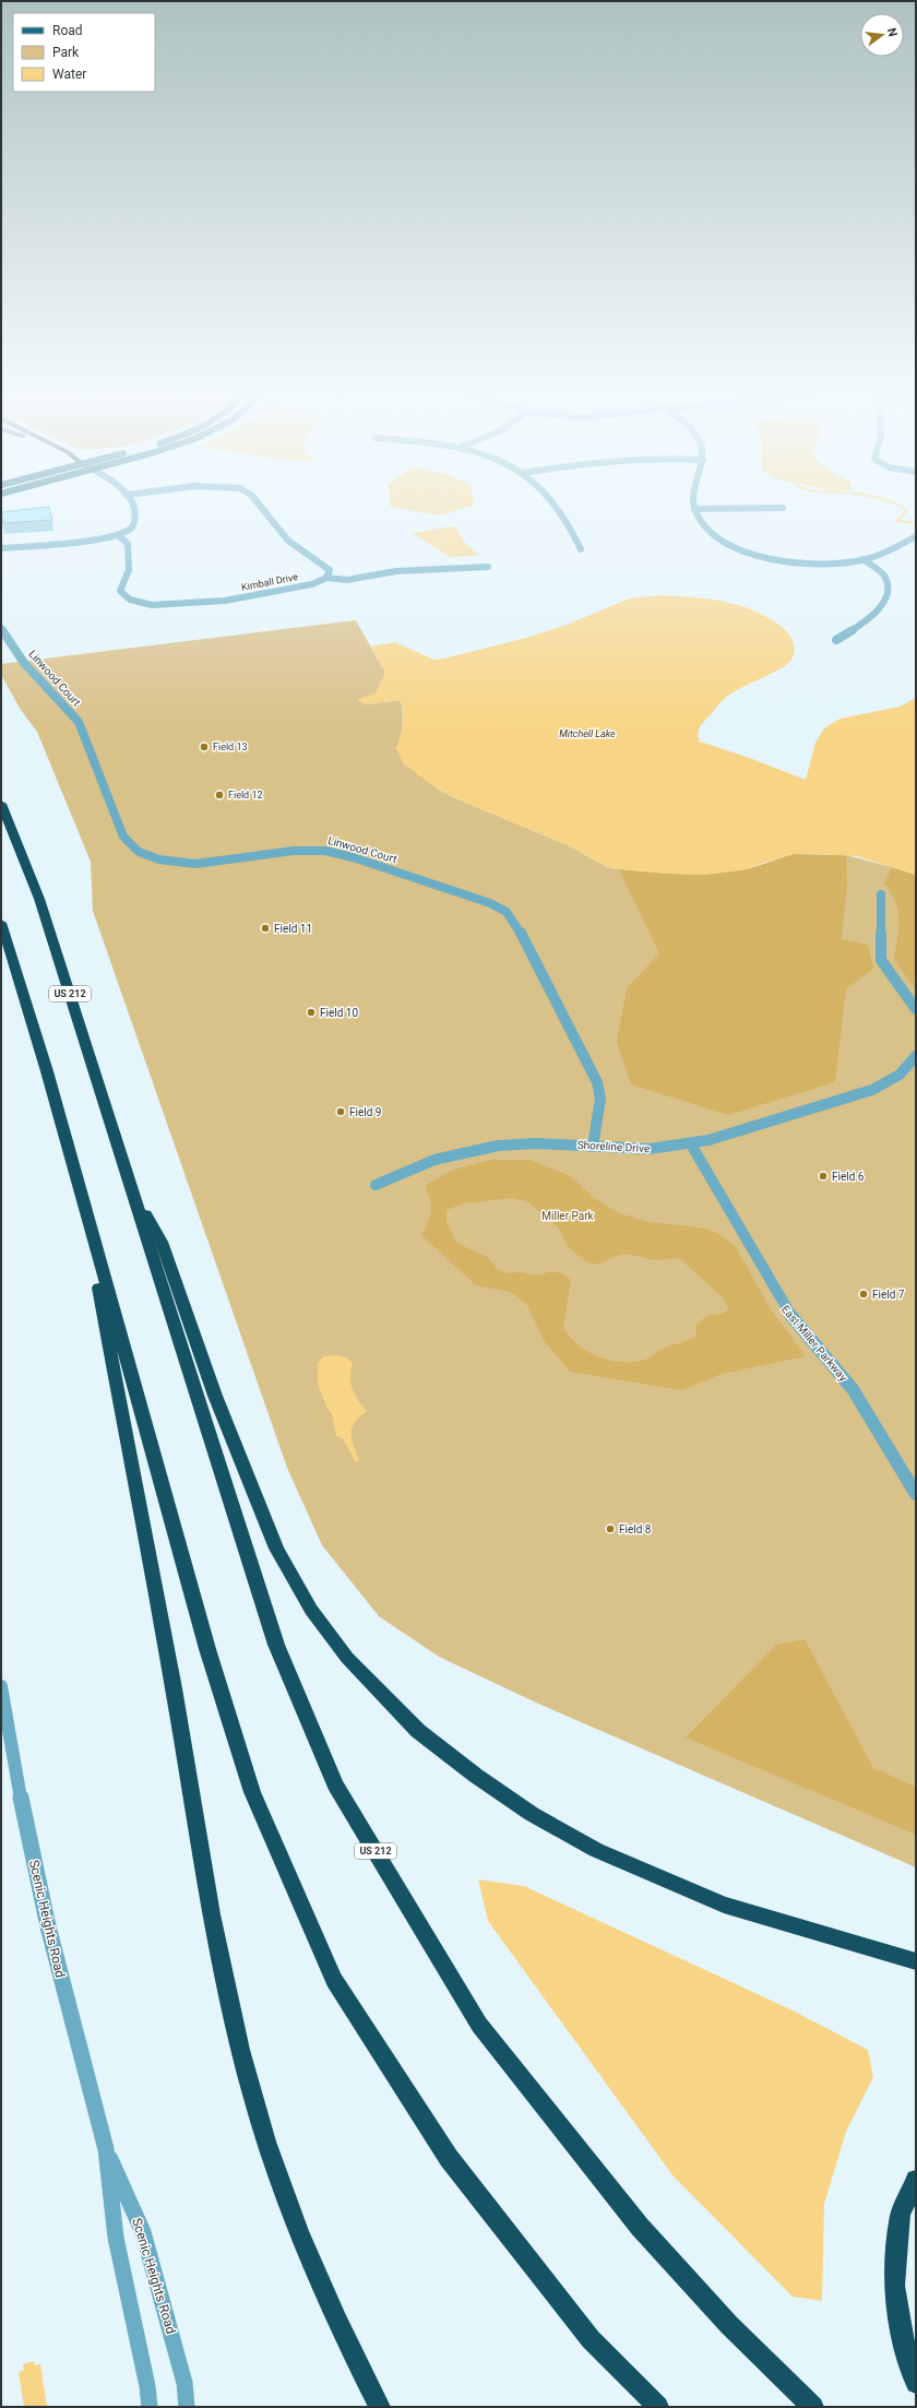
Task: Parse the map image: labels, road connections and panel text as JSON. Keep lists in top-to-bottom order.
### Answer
{
  "streets": {
    "highway": ["US 212"],
    "street": [
      "Kimball Drive",
      "Linwood Court",
      "Shoreline Drive",
      "East Miller Parkway",
      "Scenic Heights Road"
    ]
  },
  "crossings": [
    ["Linwood Court", "Shoreline Drive"],
    ["Shoreline Drive", "East Miller Parkway"]
  ],
  "water": ["Mitchell Lake"],
  "parks": ["Miller Park"],
  "places": [
    "Field 13",
    "Field 12",
    "Field 11",
    "Field 10",
    "Field 9",
    "Field 6",
    "Field 7",
    "Field 8"
  ],
  "legend": ["Road", "Park", "Water"],
  "north": "right"
}
